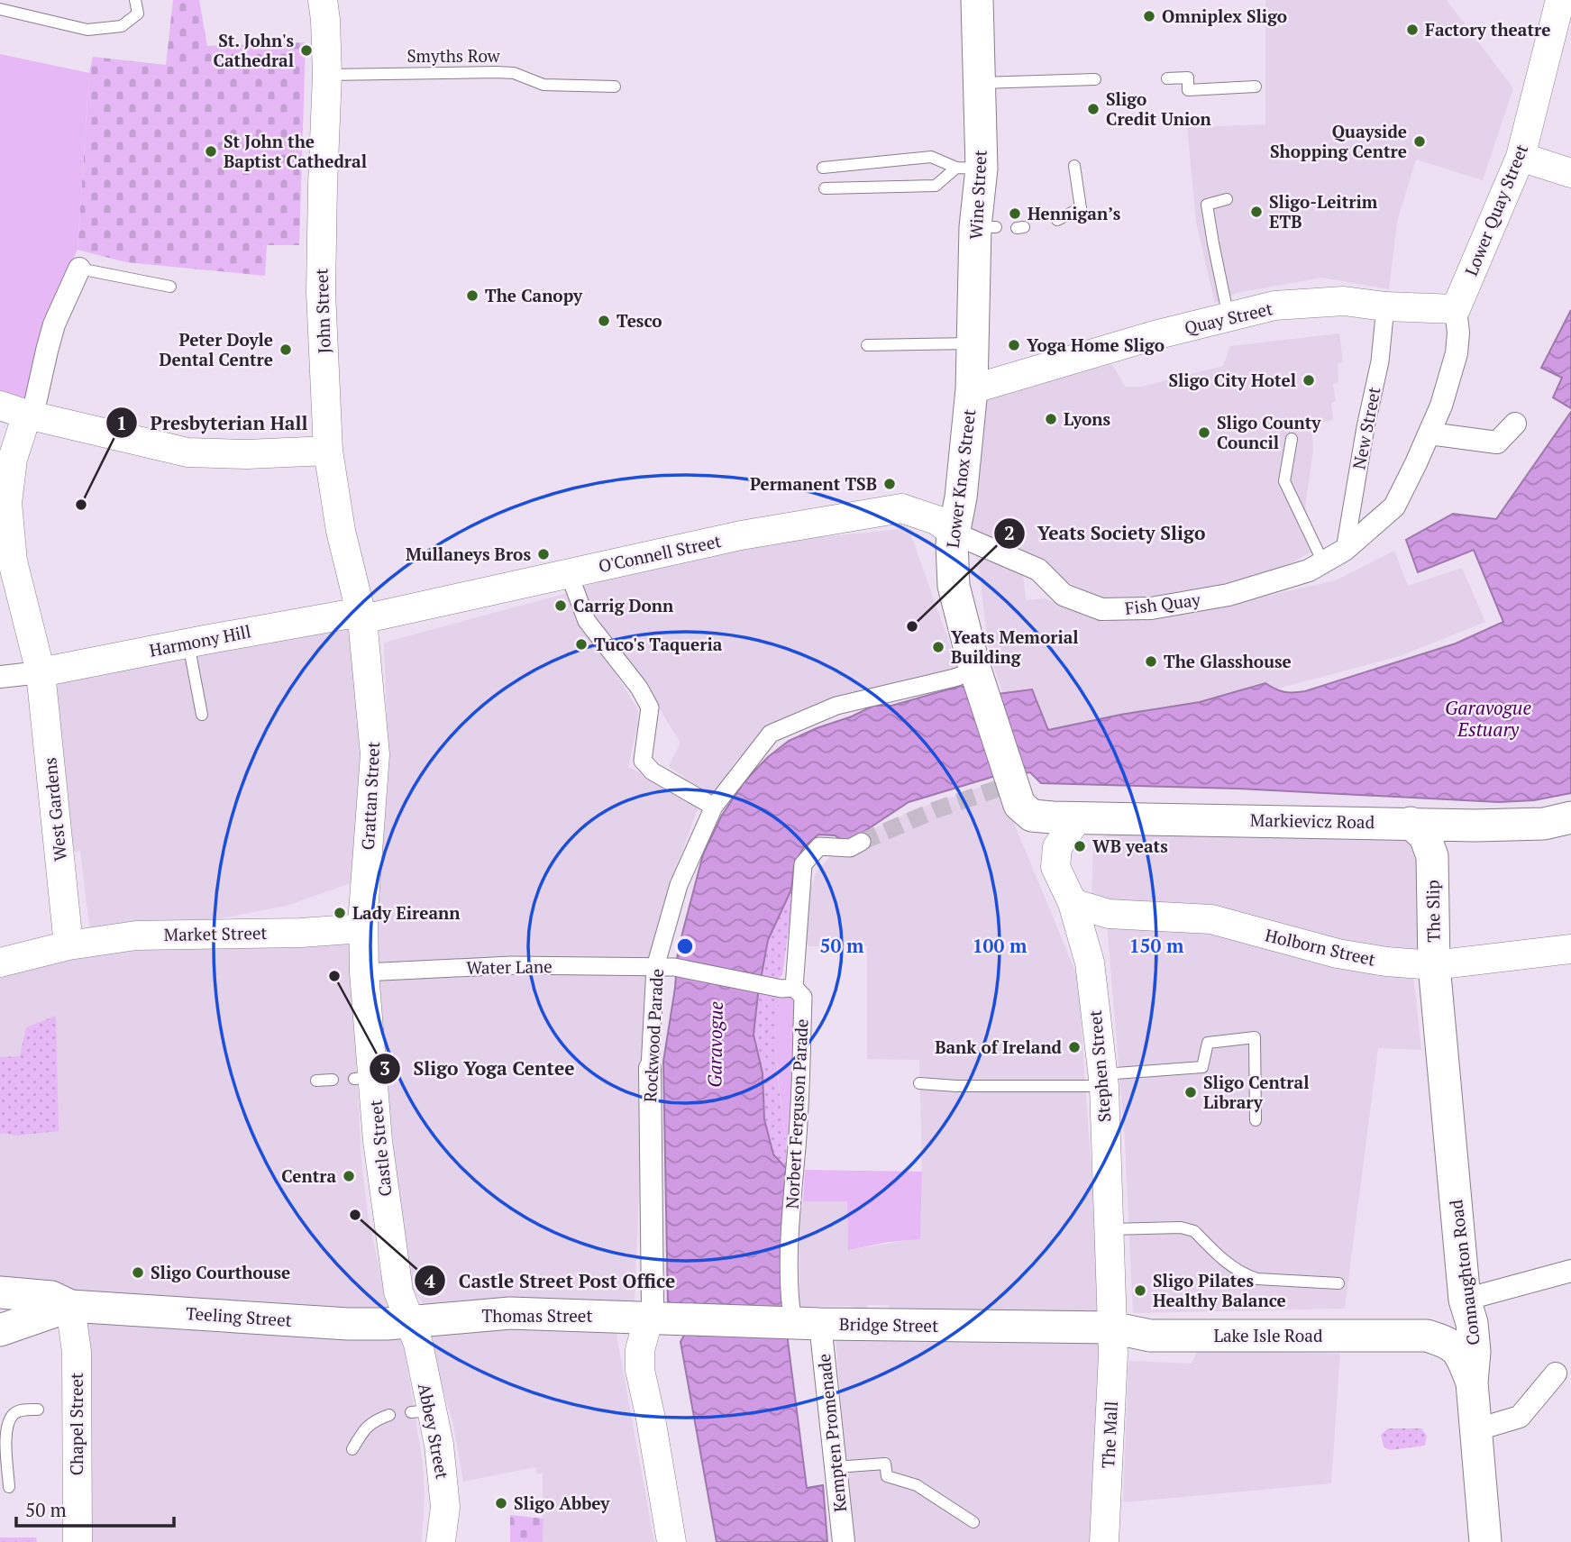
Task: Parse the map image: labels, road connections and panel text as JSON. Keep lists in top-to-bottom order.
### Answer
{
  "streets": {
    "main road": [
      "Wine Street",
      "Lower Knox Street",
      "Markievicz Road",
      "The Slip",
      "Connaughton Road",
      "Thomas Street",
      "Teeling Street",
      "Bridge Street",
      "Lake Isle Road"
    ],
    "street": [
      "Lower Quay Street",
      "John Street",
      "Quay Street",
      "New Street",
      "O'Connell Street",
      "Fish Quay",
      "Harmony Hill",
      "Grattan Street",
      "West Gardens",
      "Market Street",
      "Holborn Street",
      "Water Lane",
      "Rockwood Parade",
      "Stephen Street",
      "Norbert Ferguson Parade",
      "Castle Street",
      "Chapel Street",
      "Abbey Street",
      "Kempten Promenade",
      "The Mall"
    ],
    "lane": ["Smyths Row"]
  },
  "crossings": [
    ["Smyths Row", "John Street"],
    ["Wine Street", "Quay Street"],
    ["Wine Street", "Lower Knox Street"],
    ["Lower Quay Street", "Quay Street"],
    ["Lower Quay Street", "Fish Quay"],
    ["John Street", "O'Connell Street"],
    ["John Street", "Harmony Hill"],
    ["John Street", "Grattan Street"],
    ["Quay Street", "New Street"],
    ["Quay Street", "Lower Knox Street"],
    ["Quay Street", "Fish Quay"],
    ["New Street", "Fish Quay"],
    ["Lower Knox Street", "O'Connell Street"],
    ["Lower Knox Street", "Fish Quay"],
    ["Lower Knox Street", "Markievicz Road"],
    ["Lower Knox Street", "Rockwood Parade"],
    ["Lower Knox Street", "Stephen Street"],
    ["O'Connell Street", "Fish Quay"],
    ["O'Connell Street", "Harmony Hill"],
    ["O'Connell Street", "Grattan Street"],
    ["Harmony Hill", "Grattan Street"],
    ["Harmony Hill", "West Gardens"],
    ["Grattan Street", "Market Street"],
    ["Grattan Street", "Water Lane"],
    ["Grattan Street", "Castle Street"],
    ["West Gardens", "Market Street"],
    ["Markievicz Road", "The Slip"],
    ["Markievicz Road", "Stephen Street"],
    ["The Slip", "Holborn Street"],
    ["The Slip", "Connaughton Road"],
    ["Holborn Street", "Stephen Street"],
    ["Holborn Street", "Connaughton Road"],
    ["Water Lane", "Rockwood Parade"],
    ["Water Lane", "Norbert Ferguson Parade"],
    ["Water Lane", "Castle Street"],
    ["Rockwood Parade", "Thomas Street"],
    ["Rockwood Parade", "Bridge Street"],
    ["Stephen Street", "Bridge Street"],
    ["Stephen Street", "Lake Isle Road"],
    ["Stephen Street", "The Mall"],
    ["Norbert Ferguson Parade", "Bridge Street"],
    ["Norbert Ferguson Parade", "Kempten Promenade"],
    ["Castle Street", "Thomas Street"],
    ["Castle Street", "Teeling Street"],
    ["Castle Street", "Abbey Street"],
    ["Connaughton Road", "Lake Isle Road"],
    ["Thomas Street", "Teeling Street"],
    ["Thomas Street", "Bridge Street"],
    ["Thomas Street", "Abbey Street"],
    ["Teeling Street", "Chapel Street"],
    ["Teeling Street", "Abbey Street"],
    ["Bridge Street", "Lake Isle Road"],
    ["Bridge Street", "Kempten Promenade"],
    ["Bridge Street", "The Mall"],
    ["Lake Isle Road", "The Mall"]
  ],
  "water": ["Garavogue Estuary", "Garavogue"],
  "places": [
    "Omniplex Sligo",
    "Factory theatre",
    "St. John's Cathedral",
    "Sligo Credit Union",
    "Quayside Shopping Centre",
    "St John the Baptist Cathedral",
    "Sligo-Leitrim ETB",
    "Hennigan’s",
    "The Canopy",
    "Tesco",
    "Yoga Home Sligo",
    "Peter Doyle Dental Centre",
    "Sligo City Hotel",
    "Lyons",
    "Sligo County Council",
    "Permanent TSB",
    "Presbyterian Hall",
    "Mullaneys Bros",
    "Carrig Donn",
    "Yeats Society Sligo",
    "Tuco's Taqueria",
    "Yeats Memorial Building",
    "The Glasshouse",
    "WB yeats",
    "Lady Eireann",
    "Sligo Yoga Centee",
    "Bank of Ireland",
    "Sligo Central Library",
    "Centra",
    "Castle Street Post Office",
    "Sligo Courthouse",
    "Sligo Pilates Healthy Balance",
    "Sligo Abbey"
  ],
  "scale_bar": "50 m",
  "rings": ["50 m", "100 m", "150 m"]
}
